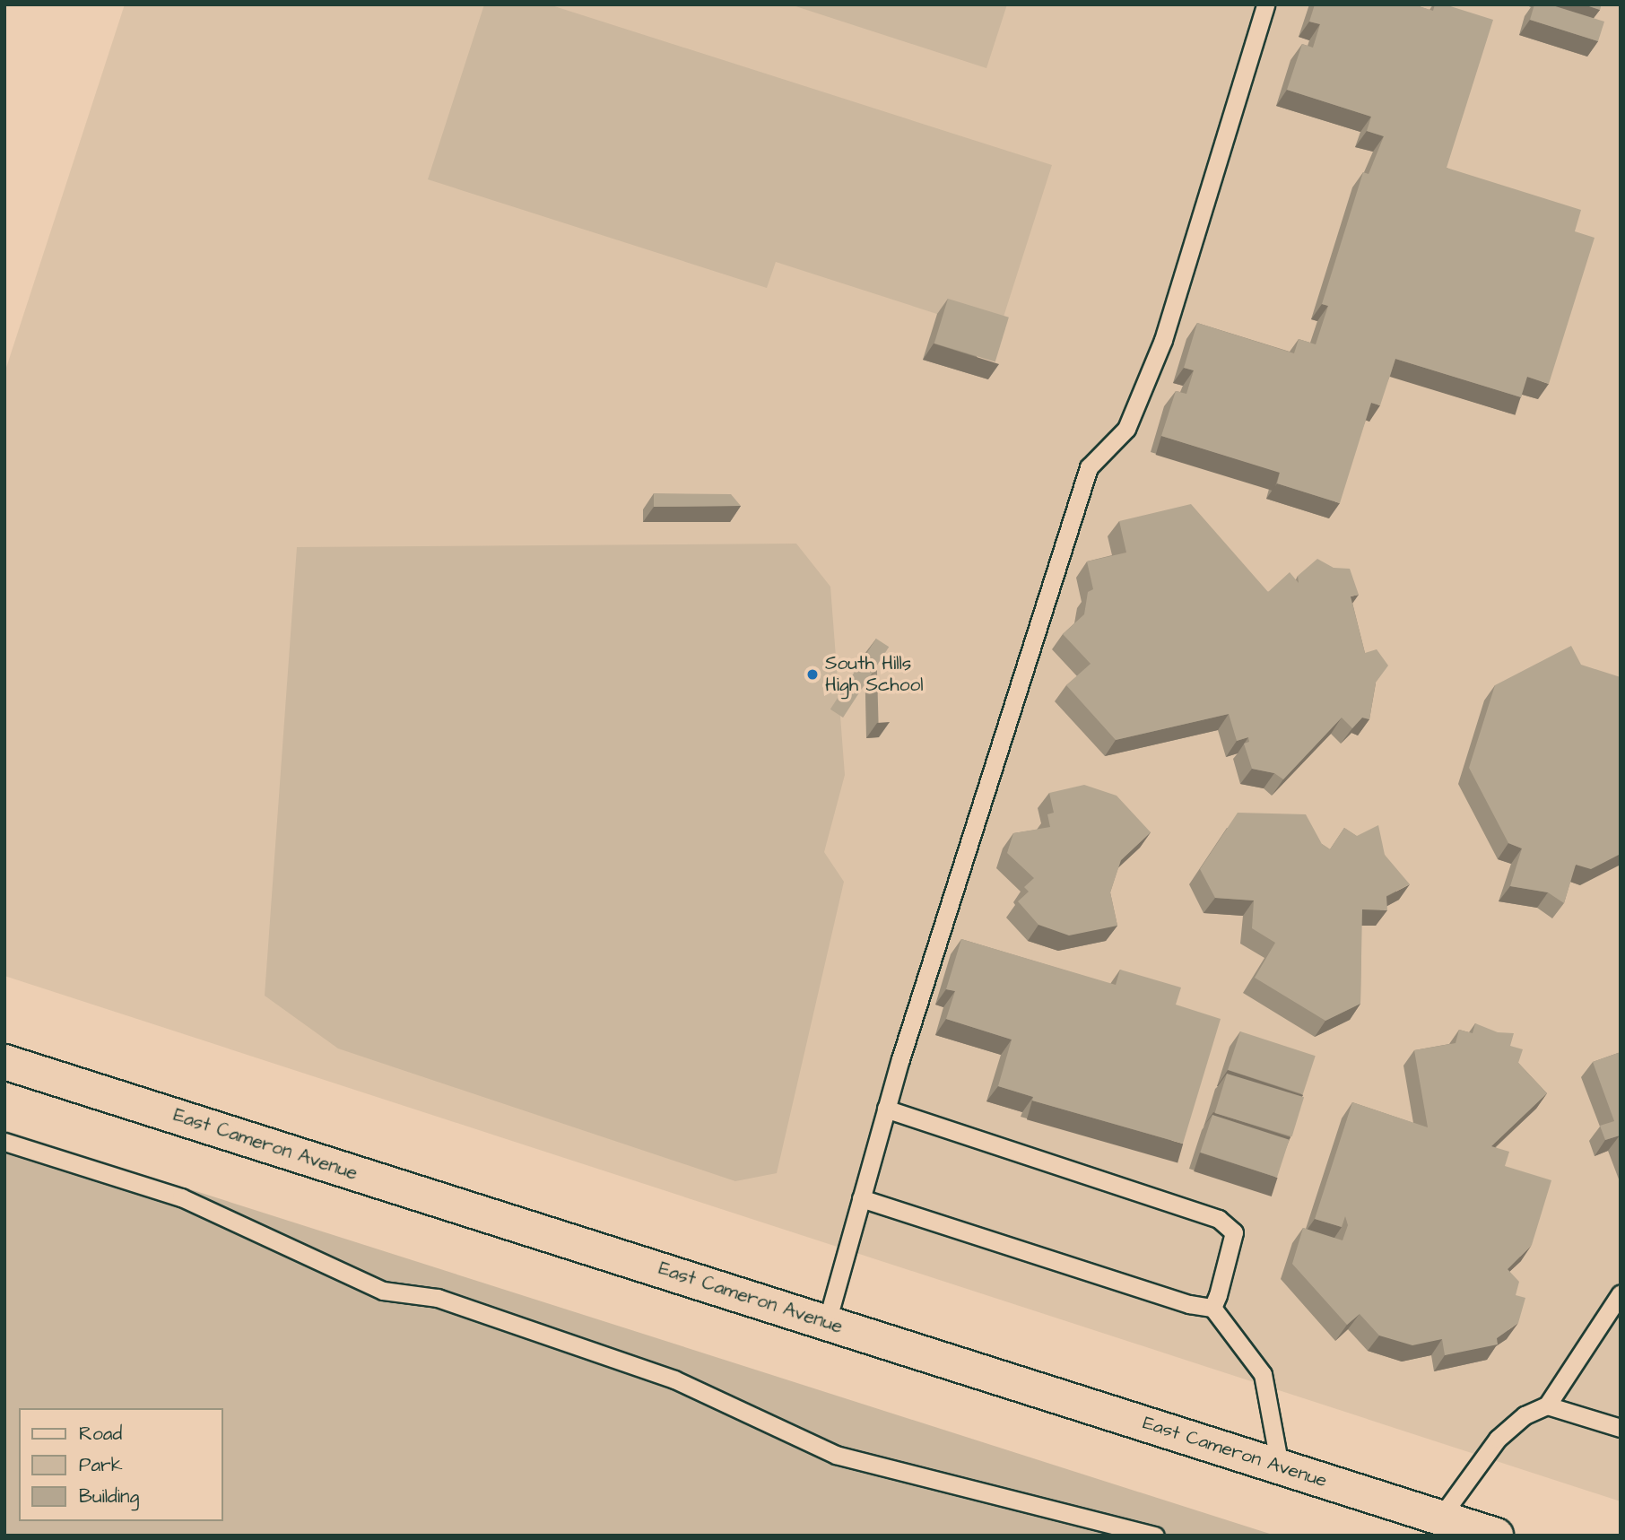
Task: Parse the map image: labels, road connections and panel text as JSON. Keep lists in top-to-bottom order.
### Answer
{
  "streets": {
    "main road": ["East Cameron Avenue"]
  },
  "places": ["South Hills High School"],
  "legend": ["Road", "Park", "Building"]
}
